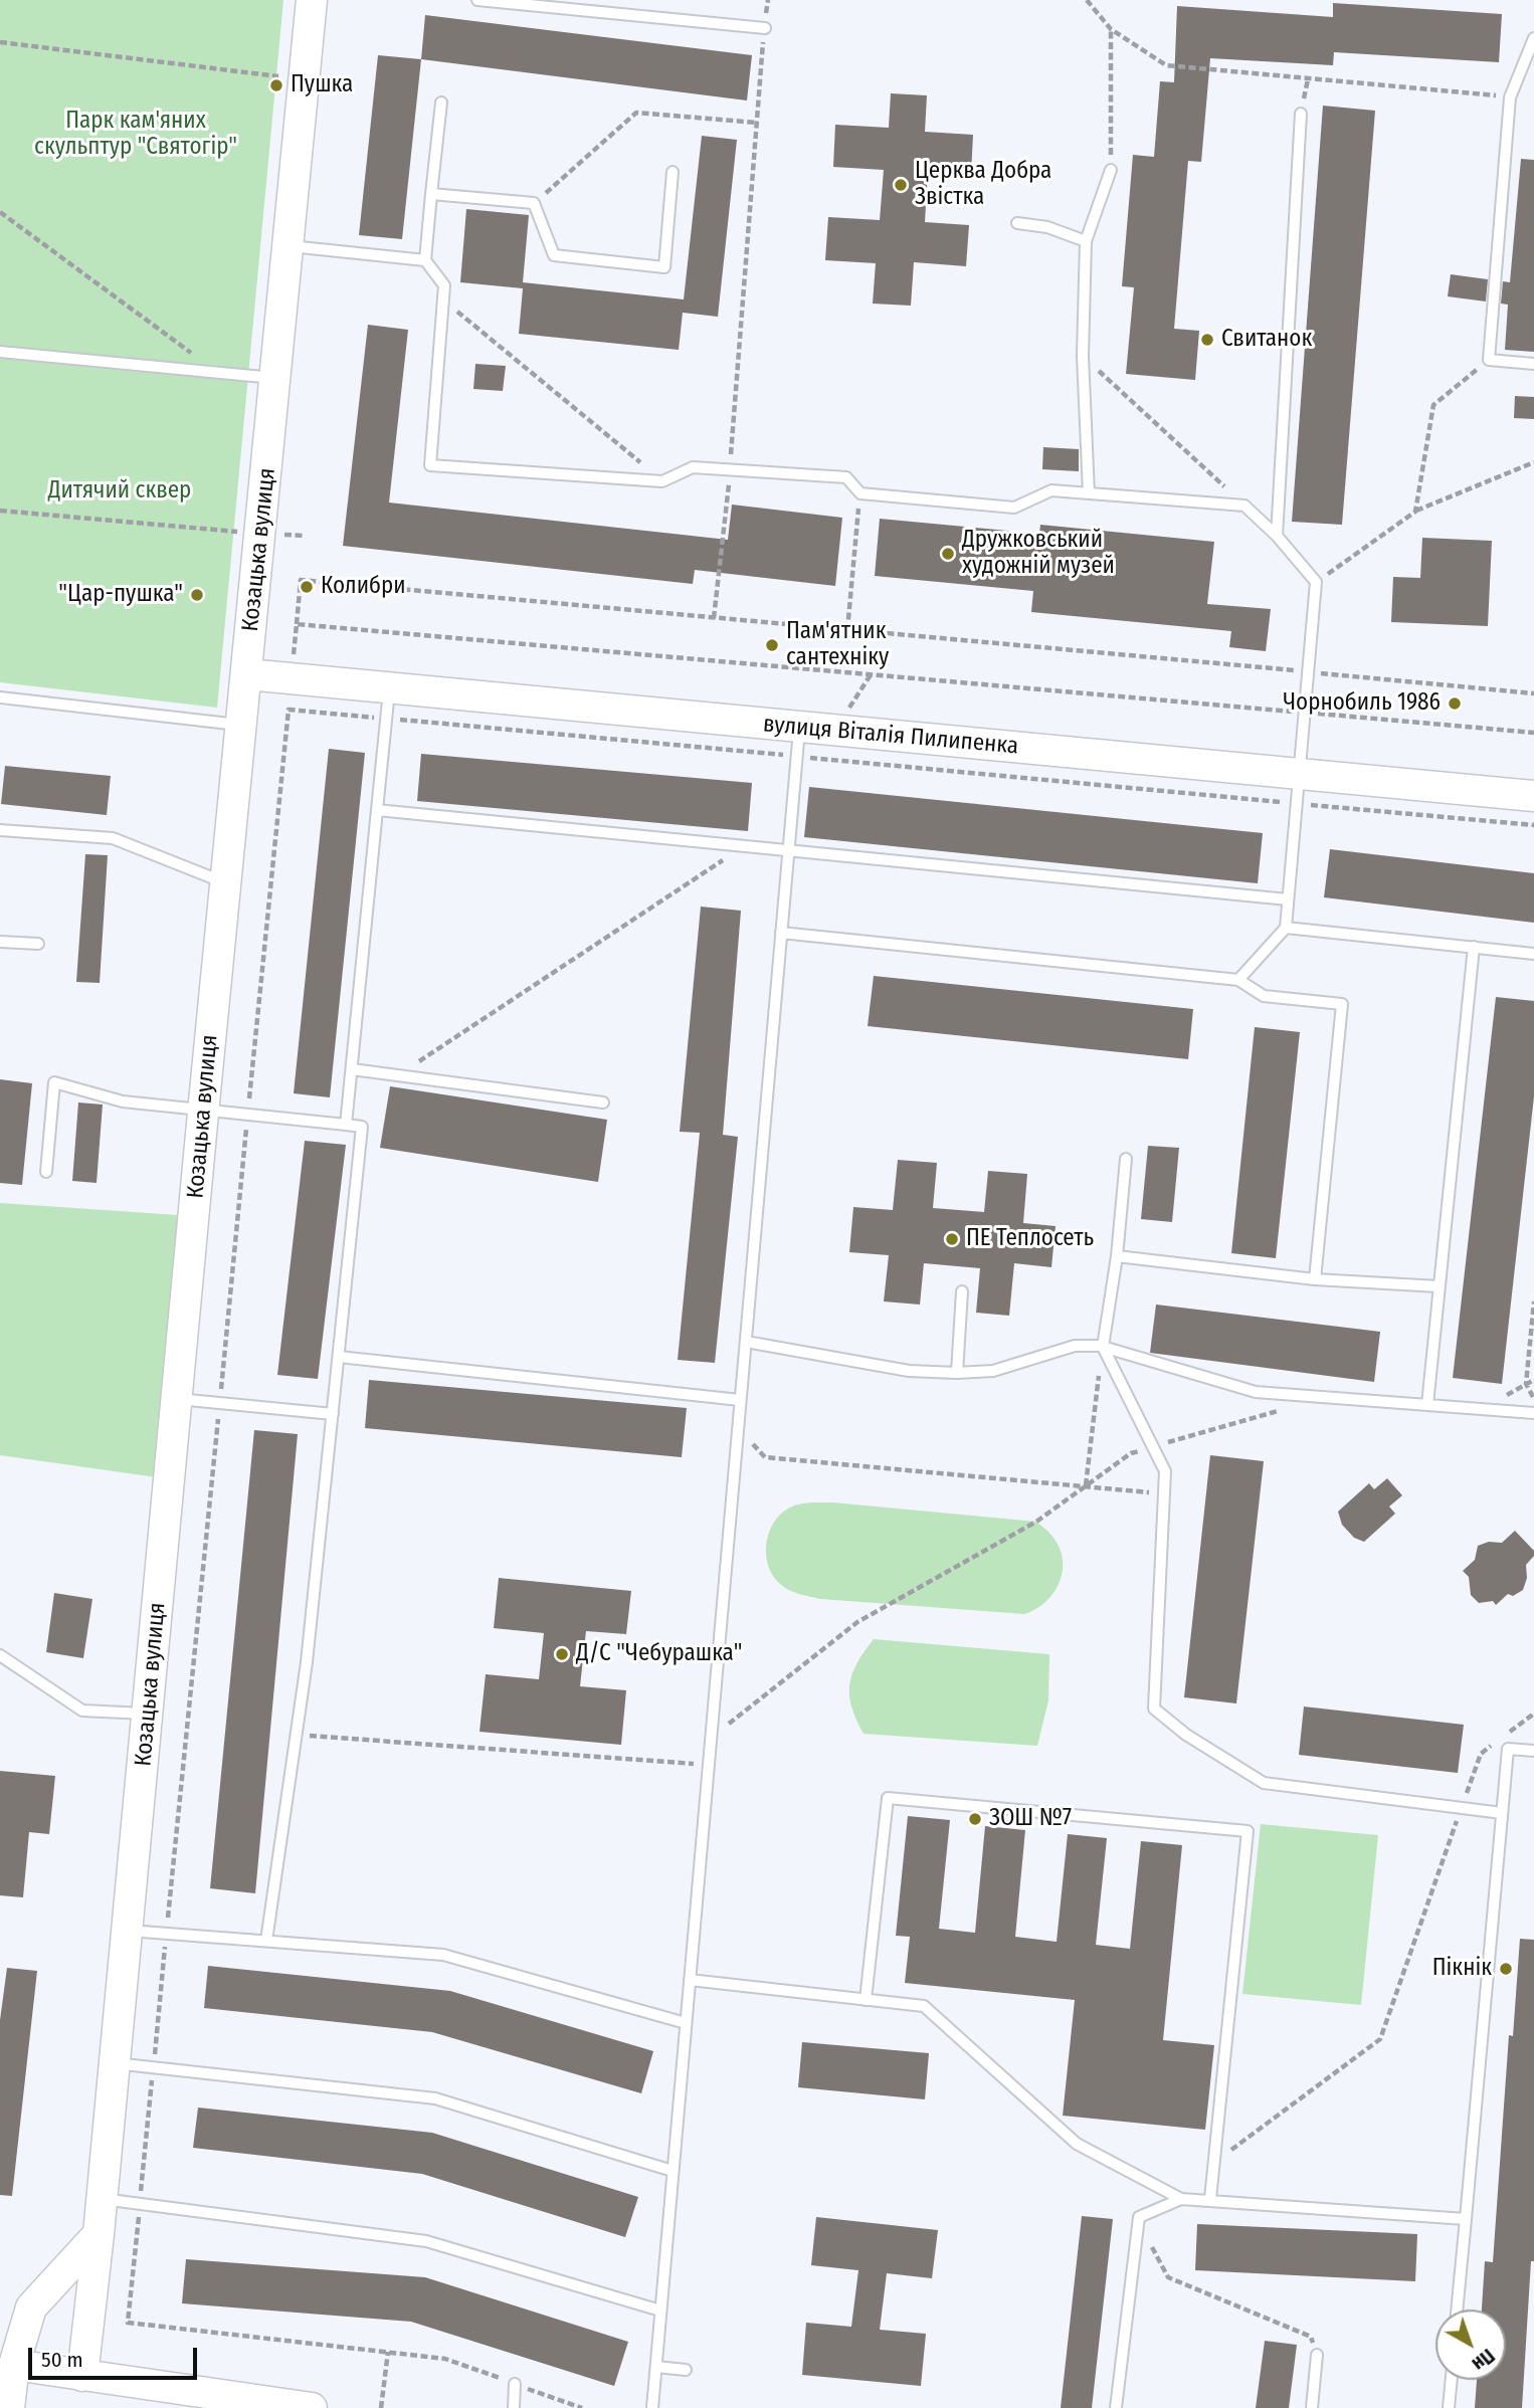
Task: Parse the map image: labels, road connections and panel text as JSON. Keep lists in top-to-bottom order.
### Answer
{
  "streets": {
    "street": ["Козацька вулиця", "вулиця Віталія Пилипенка"]
  },
  "crossings": [
    ["Козацька вулиця", "вулиця Віталія Пилипенка"]
  ],
  "parks": ["Парк кам'яних скульптур \"Святогір\"", "Дитячий сквер"],
  "places": [
    "Пушка",
    "Церква Добра Звістка",
    "Свитанок",
    "Дружковський художній музей",
    "Колибри",
    "\"Цар-пушка\"",
    "Пам'ятник сантехніку",
    "Чорнобиль 1986",
    "ПЕ Теплосеть",
    "Д/С \"Чебурашка\"",
    "ЗОШ №7",
    "Пікнік"
  ],
  "scale_bar": "50 m",
  "north": "bottom right"
}
